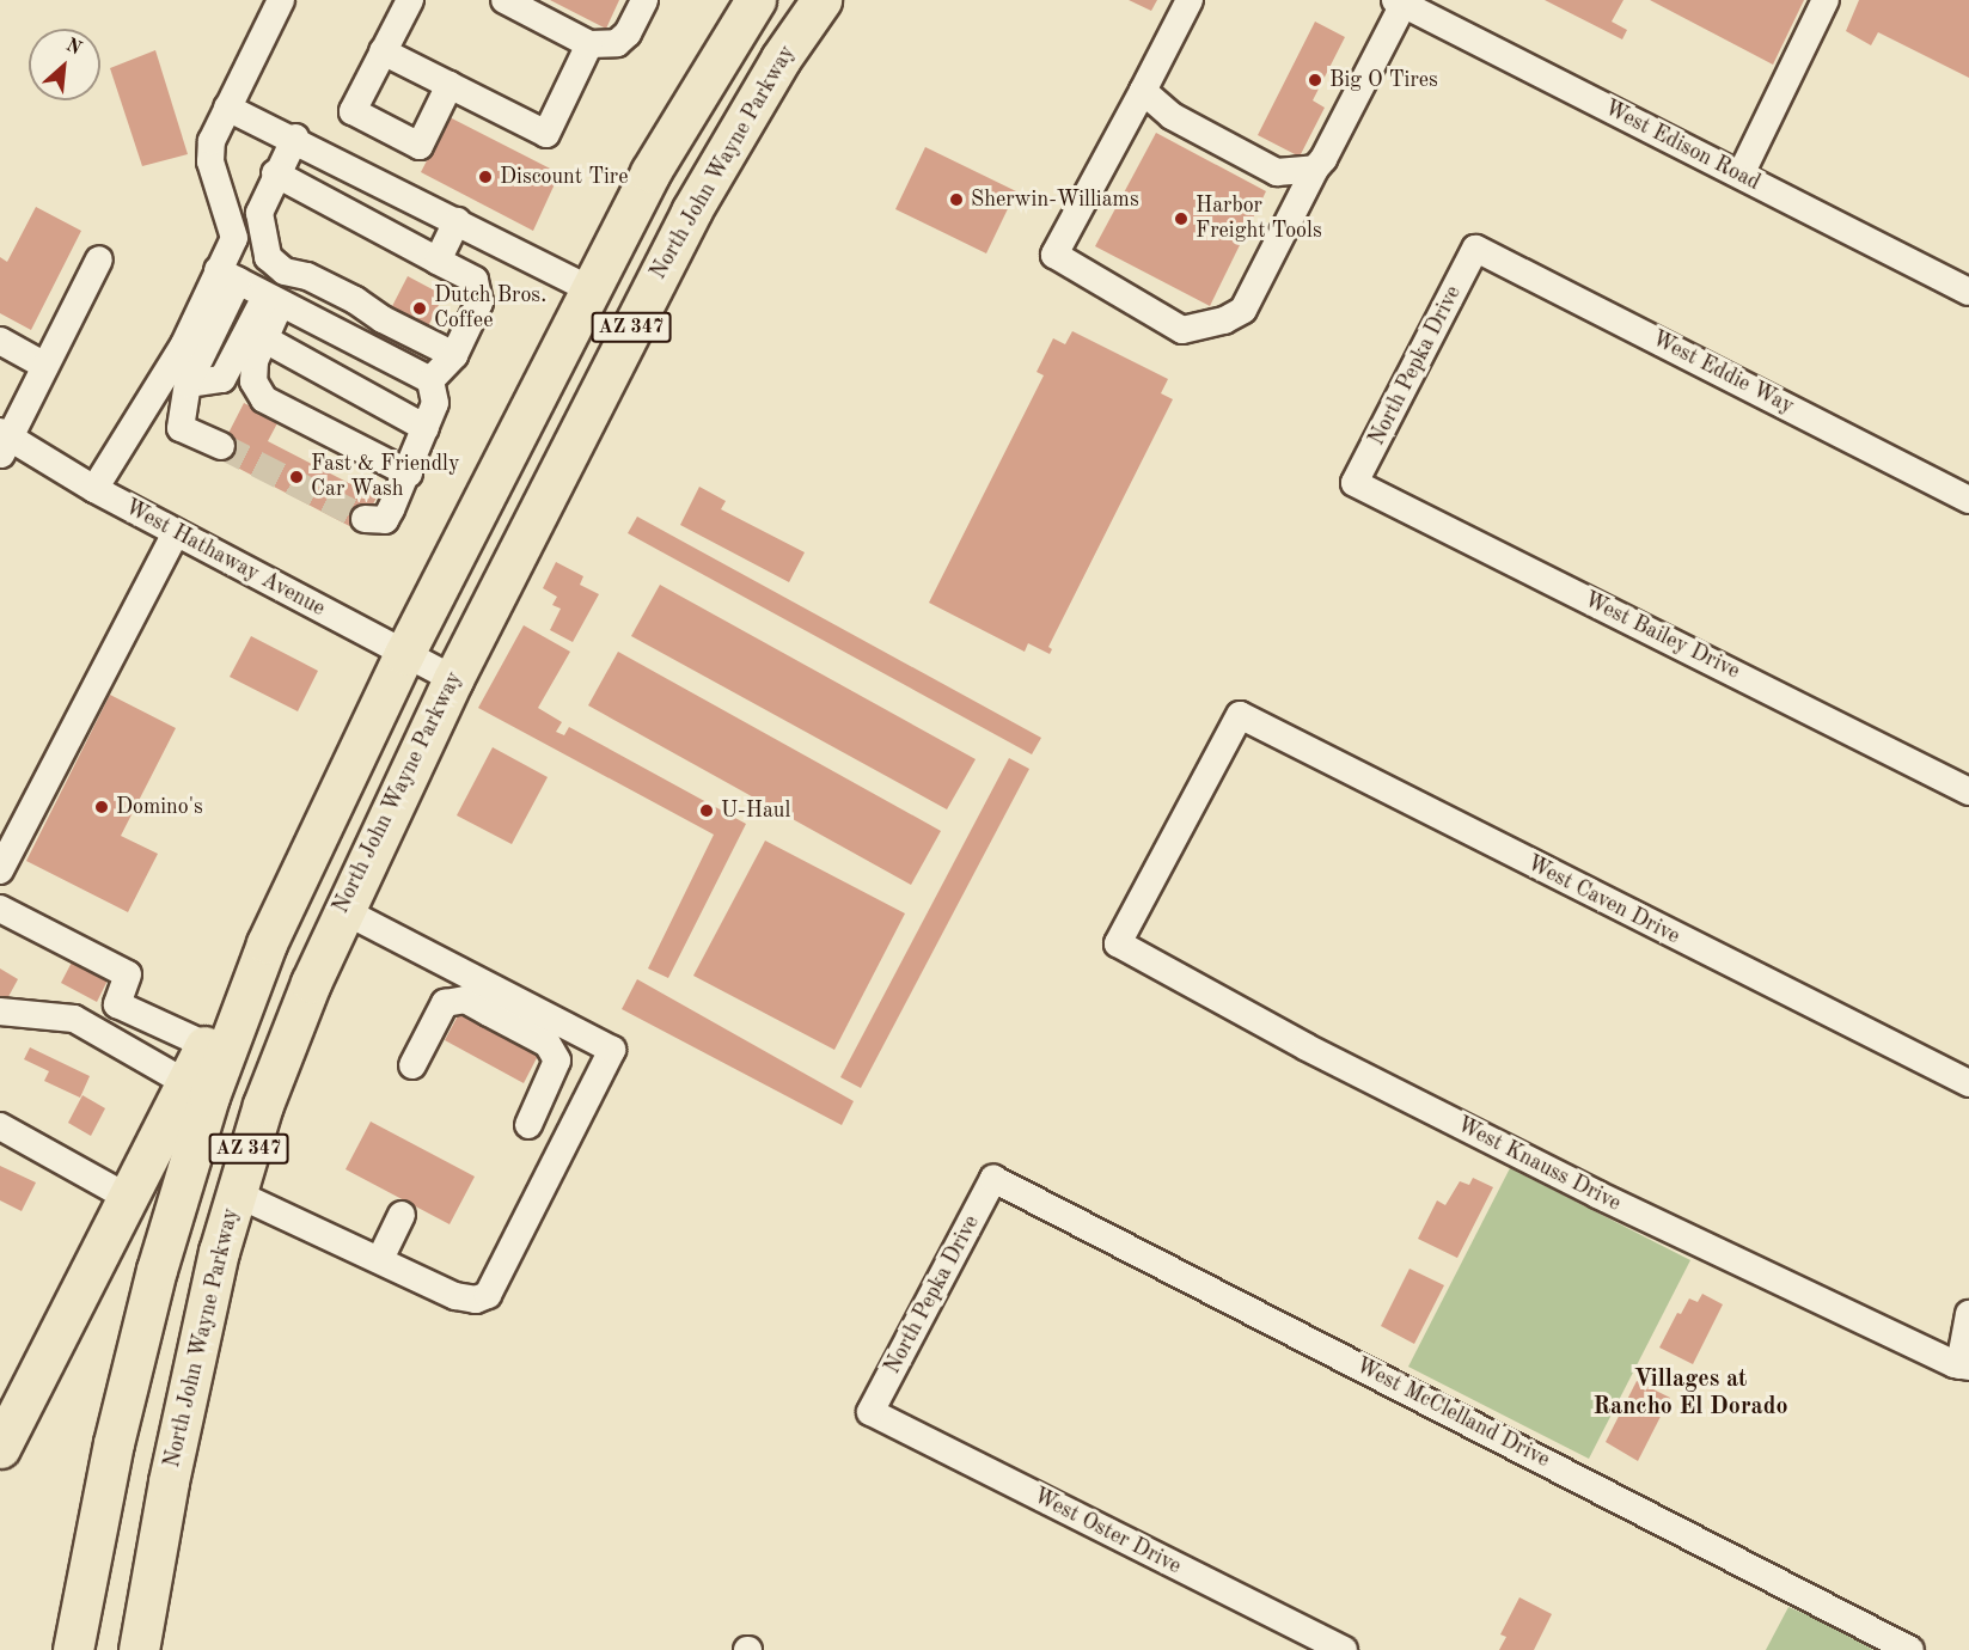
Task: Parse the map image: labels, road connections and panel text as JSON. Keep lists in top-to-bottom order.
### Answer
{
  "streets": {
    "highway": ["North John Wayne Parkway", "AZ 347"],
    "street": [
      "West Edison Road",
      "North Pepka Drive",
      "West Eddie Way",
      "West Hathaway Avenue",
      "West Bailey Drive",
      "West Caven Drive",
      "West Knauss Drive",
      "West McClelland Drive",
      "West Oster Drive"
    ]
  },
  "crossings": [
    ["North John Wayne Parkway", "West Hathaway Avenue"],
    ["AZ 347", "West Hathaway Avenue"],
    ["North Pepka Drive", "West Eddie Way"],
    ["North Pepka Drive", "West Bailey Drive"],
    ["North Pepka Drive", "West McClelland Drive"],
    ["North Pepka Drive", "West Oster Drive"],
    ["West Caven Drive", "West Knauss Drive"]
  ],
  "districts": ["Villages at Rancho El Dorado"],
  "places": [
    "Big O Tires",
    "Discount Tire",
    "Sherwin-Williams",
    "Harbor Freight Tools",
    "Dutch Bros. Coffee",
    "Fast & Friendly Car Wash",
    "Domino's",
    "U-Haul"
  ],
  "north": "top right"
}
